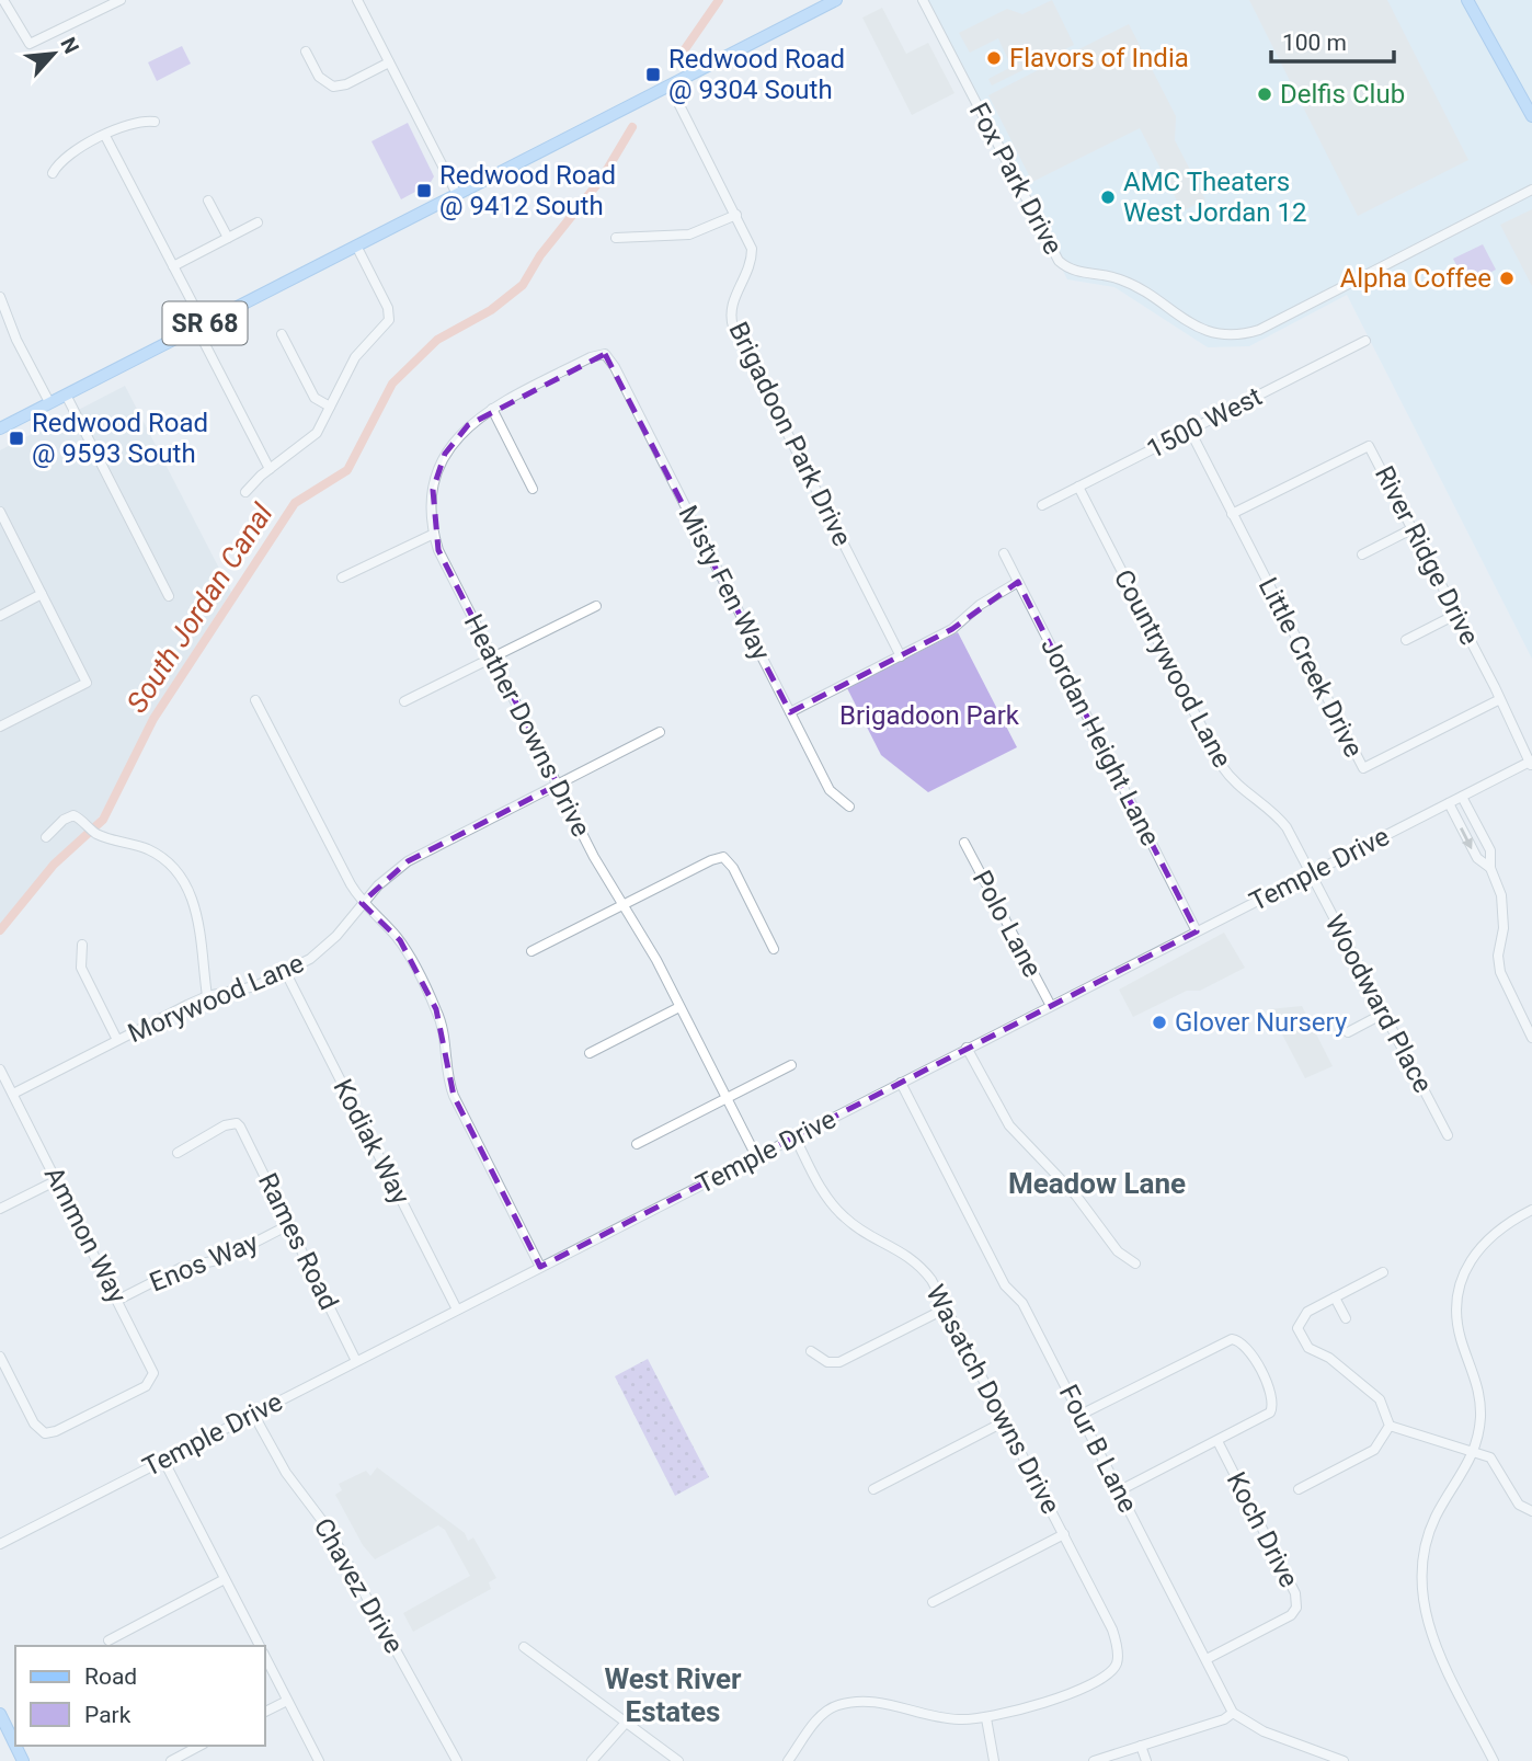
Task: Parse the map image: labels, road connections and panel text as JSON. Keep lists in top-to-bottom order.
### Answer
{
  "streets": {
    "main road": ["SR 68"],
    "street": [
      "Fox Park Drive",
      "1500 West",
      "Brigadoon Park Drive",
      "River Ridge Drive",
      "Misty Fen Way",
      "Little Creek Drive",
      "Countrywood Lane",
      "Heather Downs Drive",
      "Jordan Height Lane",
      "Temple Drive",
      "Polo Lane",
      "Morywood Lane",
      "Woodward Place",
      "Kodiak Way",
      "Ammon Way",
      "Rames Road",
      "Enos Way",
      "Wasatch Downs Drive",
      "Four B Lane",
      "Koch Drive",
      "Chavez Drive"
    ]
  },
  "crossings": [
    ["SR 68", "Brigadoon Park Drive"],
    ["1500 West", "Little Creek Drive"],
    ["1500 West", "Countrywood Lane"],
    ["River Ridge Drive", "Little Creek Drive"],
    ["River Ridge Drive", "Temple Drive"],
    ["Misty Fen Way", "Heather Downs Drive"],
    ["Countrywood Lane", "Temple Drive"],
    ["Countrywood Lane", "Woodward Place"],
    ["Heather Downs Drive", "Temple Drive"],
    ["Heather Downs Drive", "Morywood Lane"],
    ["Jordan Height Lane", "Temple Drive"],
    ["Temple Drive", "Polo Lane"],
    ["Temple Drive", "Woodward Place"],
    ["Temple Drive", "Kodiak Way"],
    ["Temple Drive", "Rames Road"],
    ["Temple Drive", "Wasatch Downs Drive"],
    ["Temple Drive", "Four B Lane"],
    ["Temple Drive", "Chavez Drive"],
    ["Morywood Lane", "Kodiak Way"],
    ["Morywood Lane", "Ammon Way"],
    ["Ammon Way", "Enos Way"],
    ["Rames Road", "Enos Way"],
    ["Four B Lane", "Koch Drive"]
  ],
  "districts": ["Meadow Lane", "West River Estates"],
  "water": ["South Jordan Canal"],
  "parks": ["Brigadoon Park"],
  "places": {
    "other": [
      "Flavors of India",
      "Delfis Club",
      "AMC Theaters West Jordan 12",
      "Alpha Coffee",
      "Glover Nursery"
    ],
    "transit": ["Redwood Road @ 9304 South", "Redwood Road @ 9412 South", "Redwood Road @ 9593 South"]
  },
  "legend": ["Road", "Park"],
  "scale_bar": "100 m",
  "north": "top right"
}
